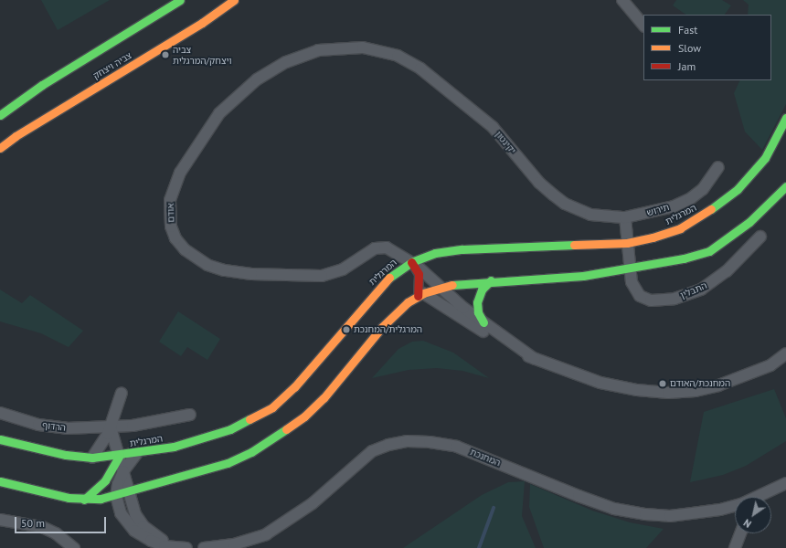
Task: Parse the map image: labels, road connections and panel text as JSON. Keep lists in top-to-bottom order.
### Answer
{
  "streets": {
    "street": [
      "צביה ויצחק",
      "יקינטון",
      "תירוש",
      "אודם",
      "המרגלית",
      "התבלין",
      "הרדוף",
      "המחנכת"
    ]
  },
  "crossings": [
    ["יקינטון", "תירוש"],
    ["יקינטון", "אודם"]
  ],
  "places": ["צביה ויצחק/המרגלית", "המרגלית/המחנכת", "המחנכת/האודם"],
  "legend": ["Fast", "Slow", "Jam"],
  "scale_bar": "50 m",
  "north": "bottom left"
}
